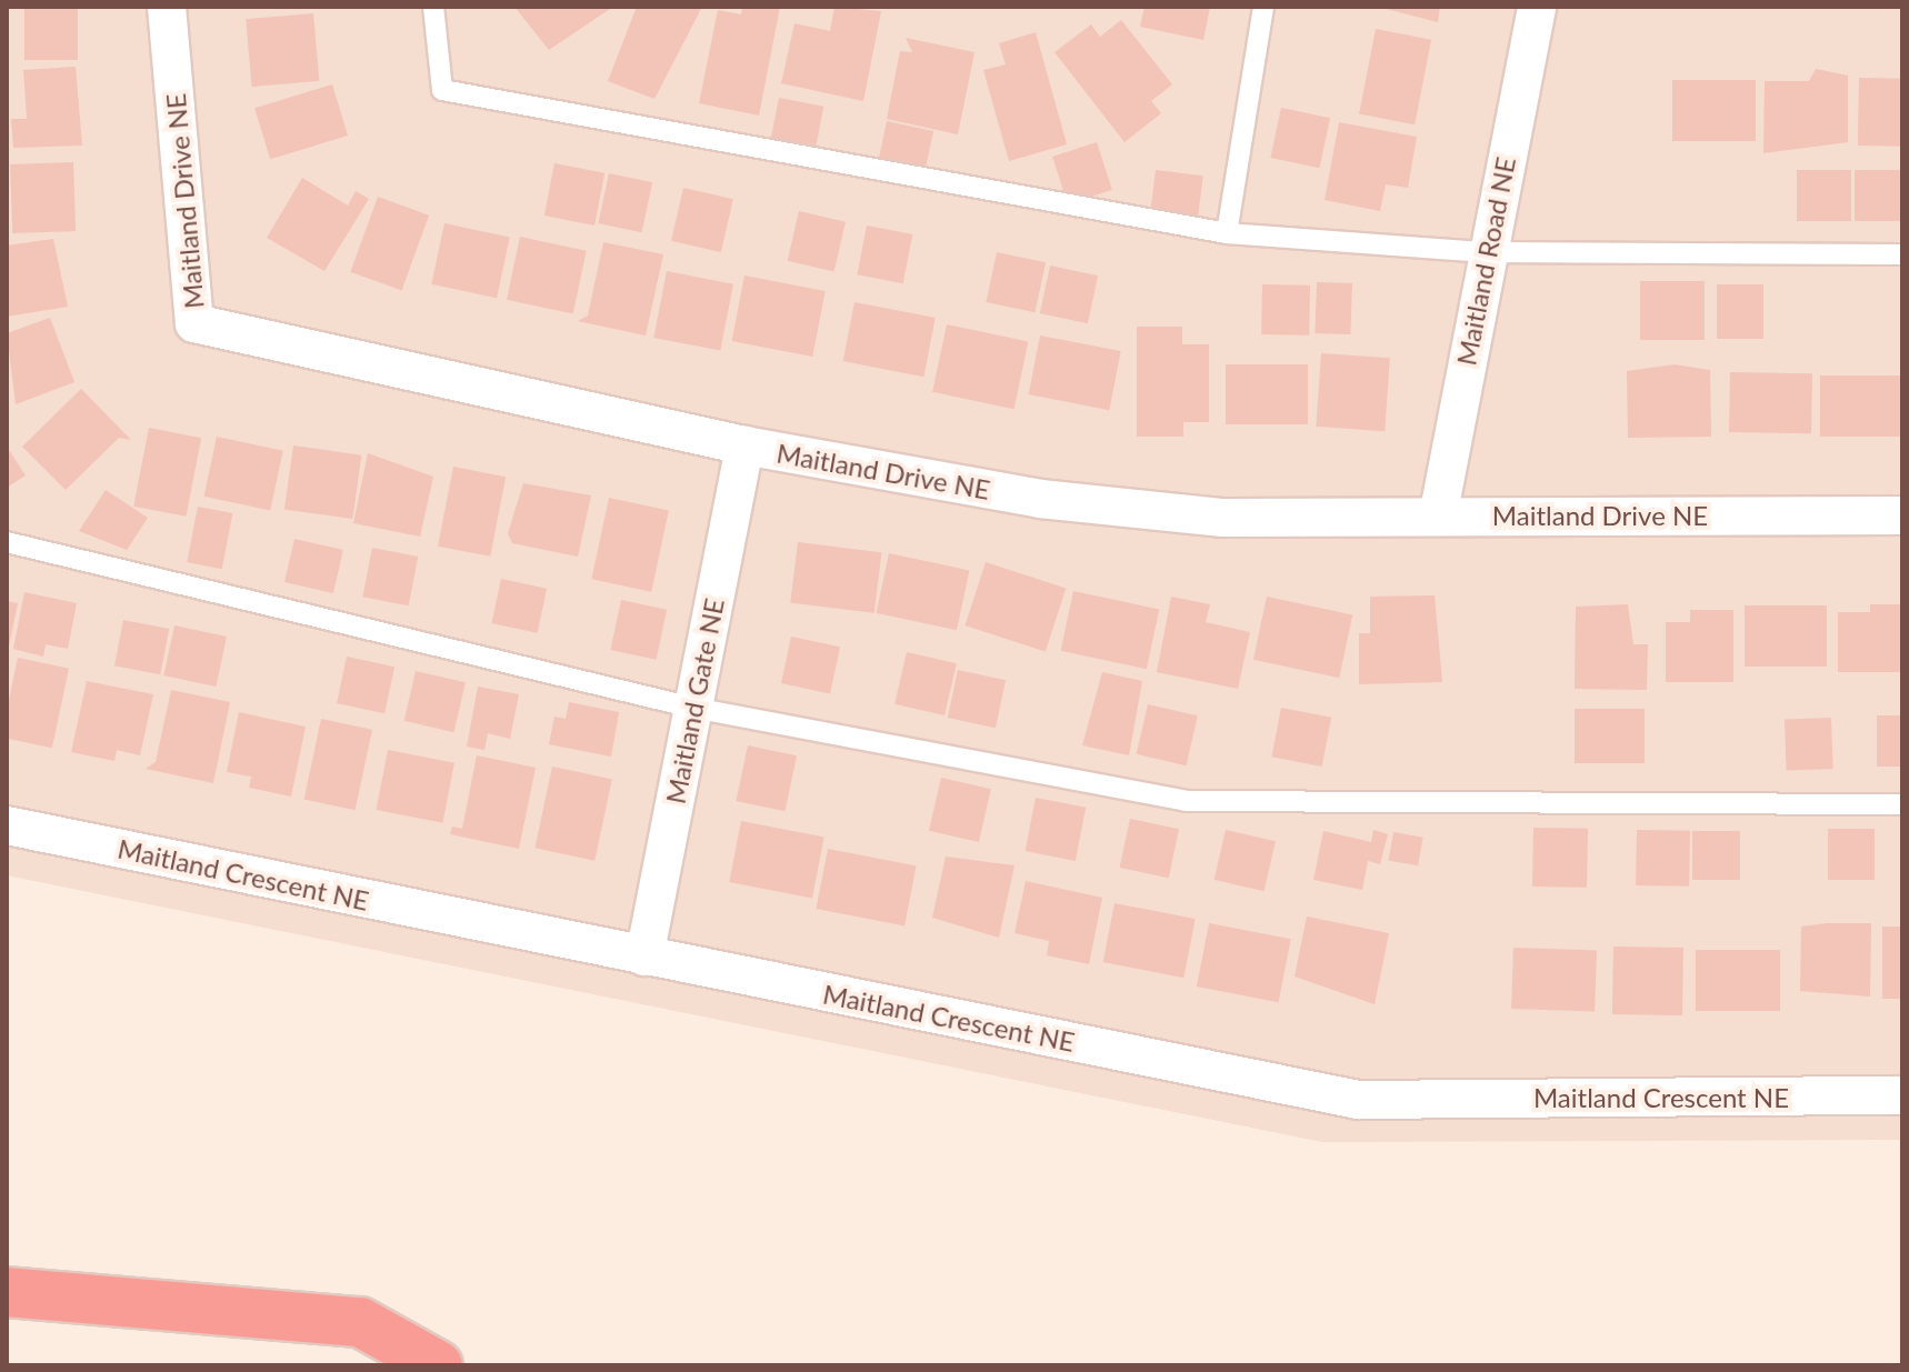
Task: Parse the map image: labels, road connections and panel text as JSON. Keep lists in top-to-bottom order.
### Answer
{
  "streets": {
    "street": [
      "Maitland Drive NE",
      "Maitland Road NE",
      "Maitland Gate NE",
      "Maitland Crescent NE"
    ]
  },
  "crossings": [
    ["Maitland Drive NE", "Maitland Road NE"],
    ["Maitland Drive NE", "Maitland Gate NE"],
    ["Maitland Gate NE", "Maitland Crescent NE"]
  ]
}
